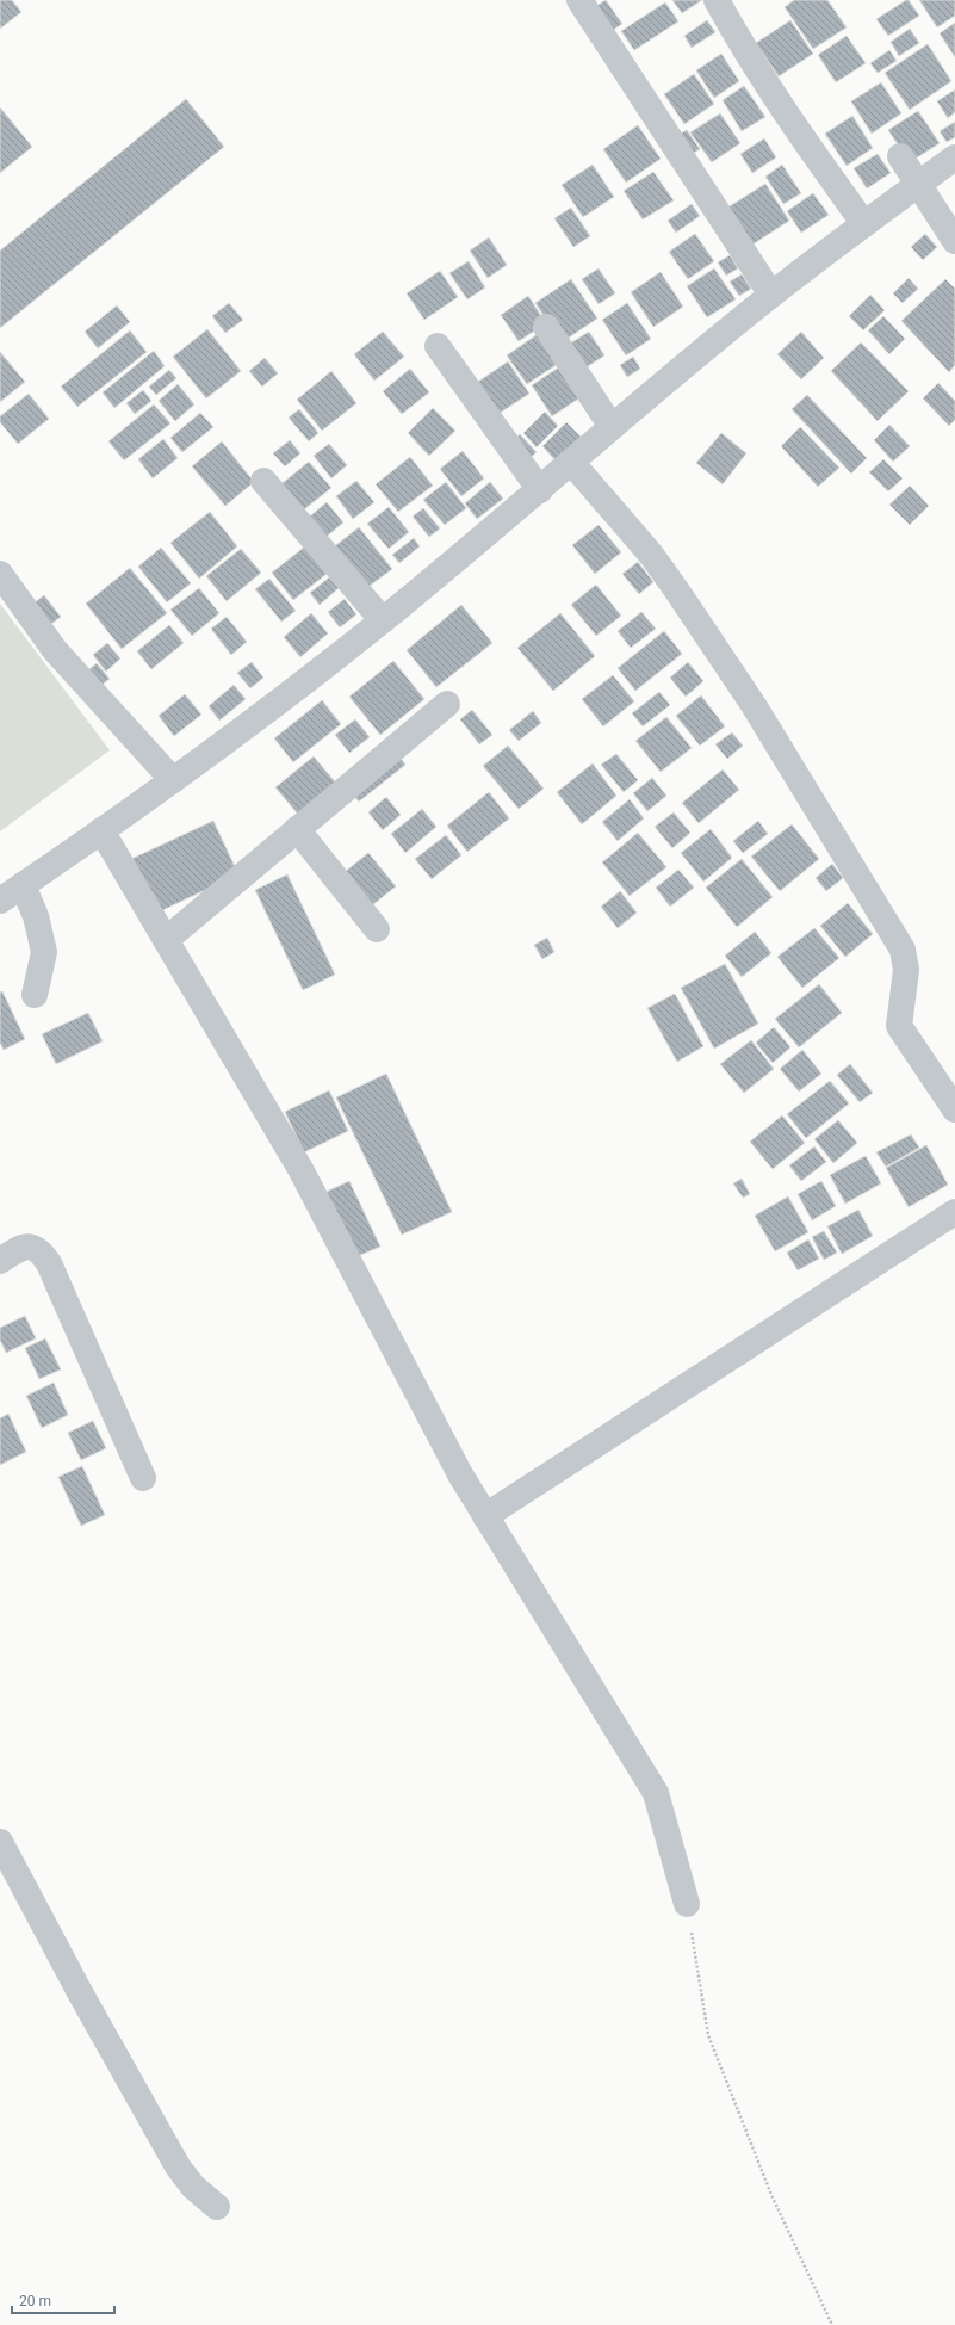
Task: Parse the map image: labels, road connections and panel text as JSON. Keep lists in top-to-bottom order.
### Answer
{
  "scale_bar": "20 m"
}
